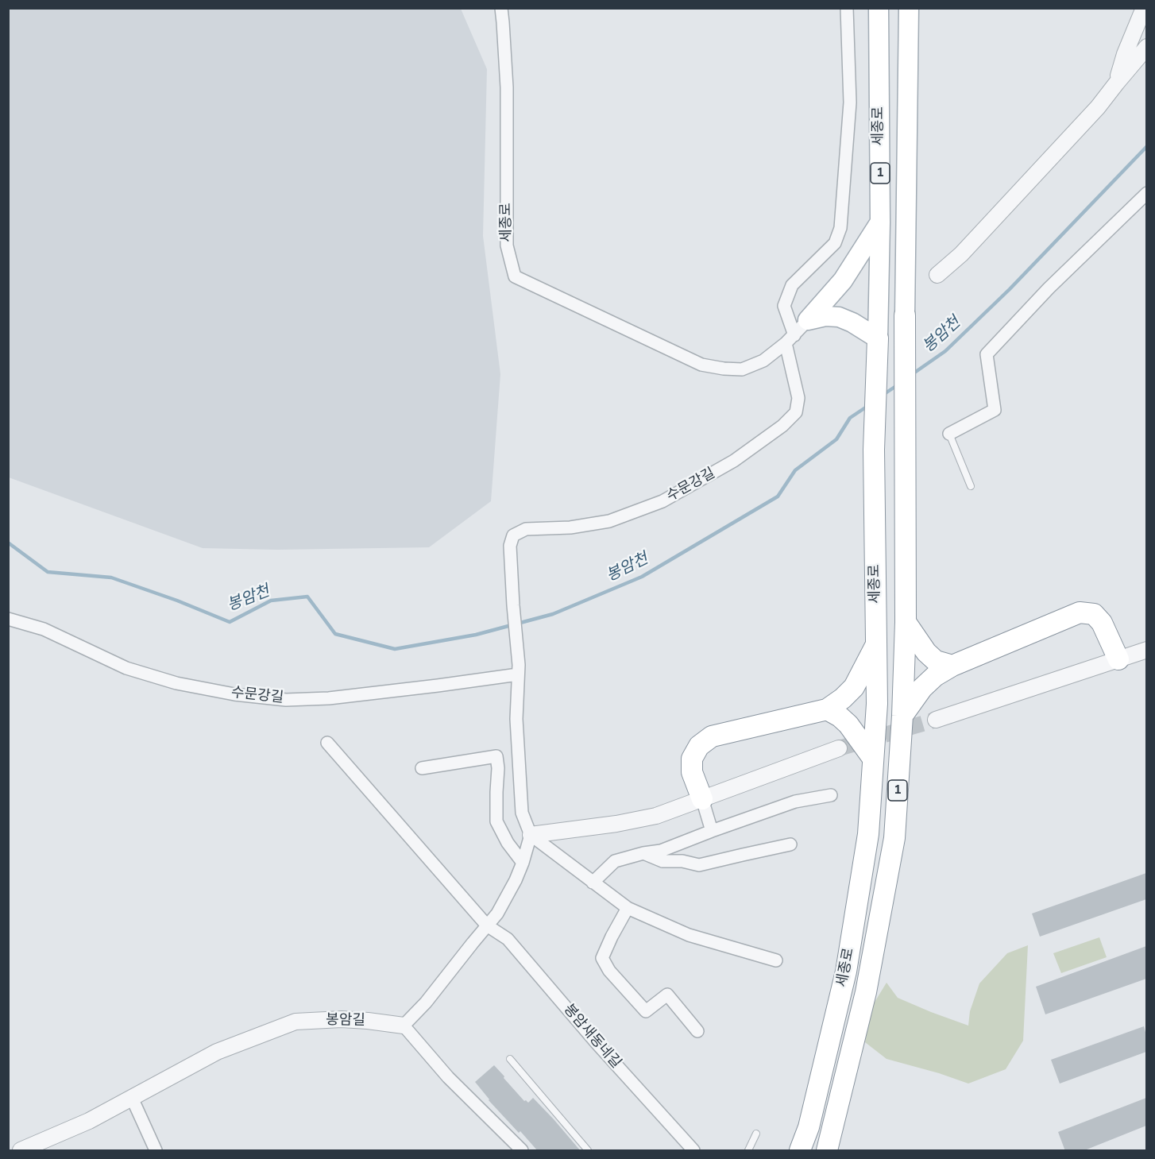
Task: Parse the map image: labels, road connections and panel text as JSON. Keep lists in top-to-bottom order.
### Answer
{
  "streets": {
    "highway": ["세종로", "1"],
    "street": ["수문강길", "봉암길", "봉암새동네길"]
  },
  "crossings": [
    ["세종로", "수문강길"]
  ],
  "water": ["봉암천"]
}
